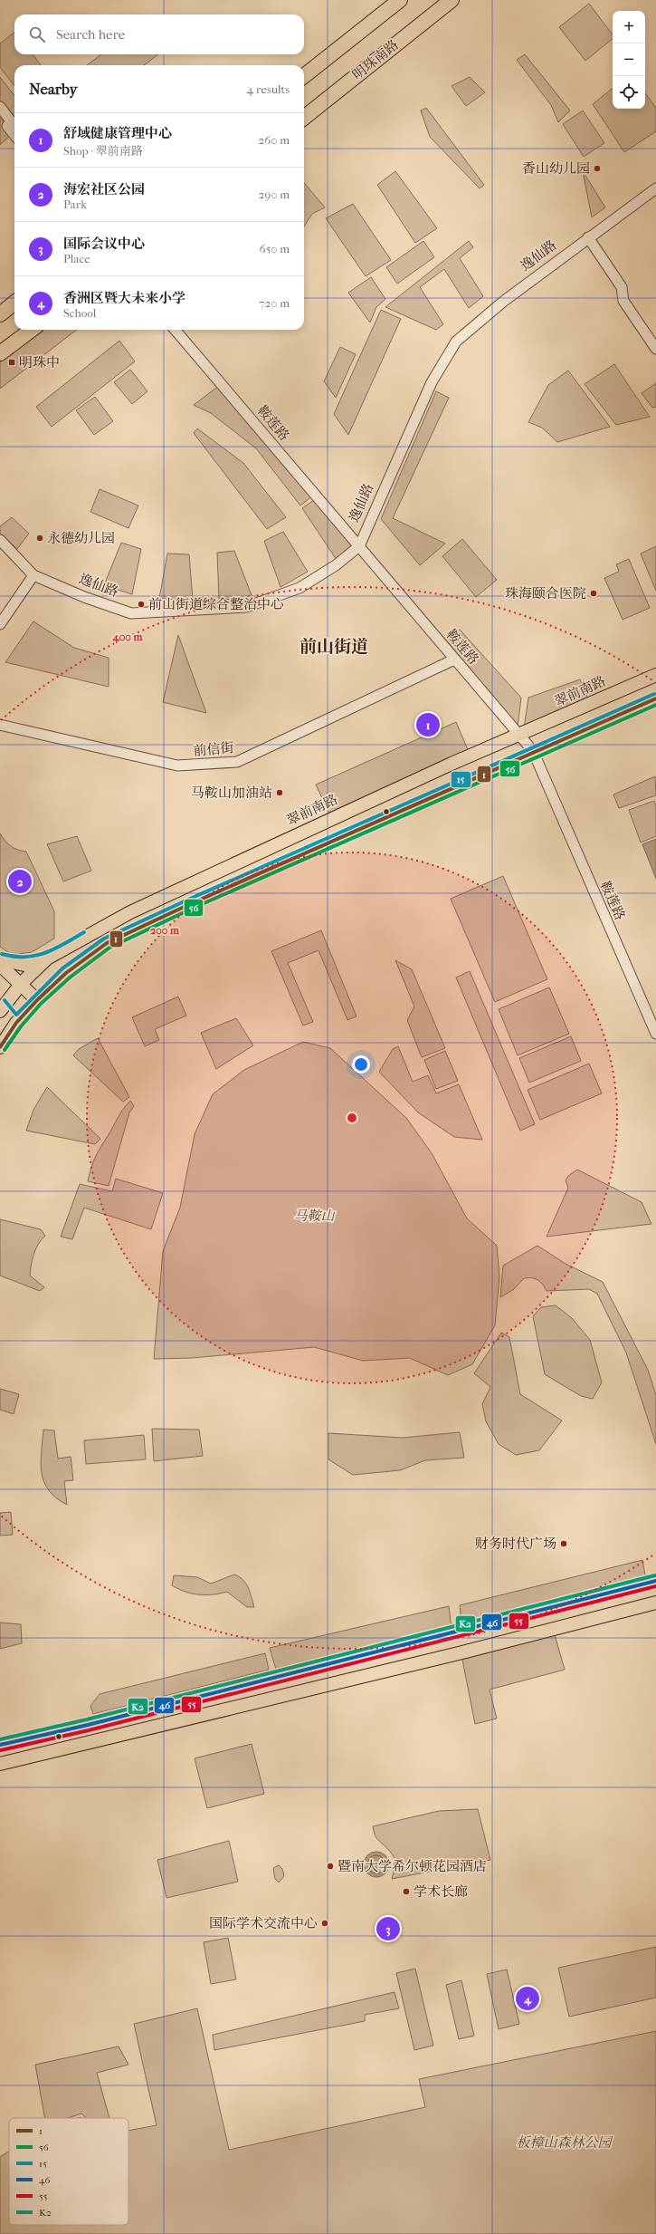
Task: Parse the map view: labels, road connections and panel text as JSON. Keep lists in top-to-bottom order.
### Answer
{
  "streets": {
    "highway": ["明珠南路"],
    "main road": ["翠前南路"],
    "street": ["逸仙路", "鞍莲路", "前信街"]
  },
  "crossings": [
    ["逸仙路", "鞍莲路"],
    ["鞍莲路", "翠前南路"],
    ["鞍莲路", "前信街"]
  ],
  "districts": ["前山街道"],
  "parks": ["马鞍山", "板樟山森林公园"],
  "places": {
    "other": [
      "香山幼儿园",
      "永德幼儿园",
      "珠海颐合医院",
      "前山街道综合整治中心",
      "马鞍山加油站",
      "财务时代广场",
      "暨南大学希尔顿花园酒店",
      "学术长廊",
      "国际学术交流中心"
    ],
    "transit": ["明珠中"]
  },
  "lines": [
    "transit line 15",
    "transit line 1",
    "transit line 56",
    "transit line K2",
    "transit line 46",
    "transit line 55"
  ],
  "legend": [
    "1",
    "56",
    "15",
    "46",
    "55",
    "K2"
  ],
  "page": {
    "map_buttons": ["+", "−"],
    "search": "Search here",
    "heading": ["Nearby", "4 results"],
    "list": [
      {
        "mark": "1",
        "name": "舒域健康管理中心",
        "note": "Shop · 翠前南路",
        "value": "260 m"
      },
      {
        "mark": "2",
        "name": "海宏社区公园",
        "note": "Park",
        "value": "290 m"
      },
      {
        "mark": "3",
        "name": "国际会议中心",
        "note": "Place",
        "value": "650 m"
      },
      {
        "mark": "4",
        "name": "香洲区暨大未来小学",
        "note": "School",
        "value": "720 m"
      }
    ],
    "pins": [
      "1",
      "2",
      "3",
      "4"
    ]
  },
  "rings": ["400 m", "200 m"]
}
